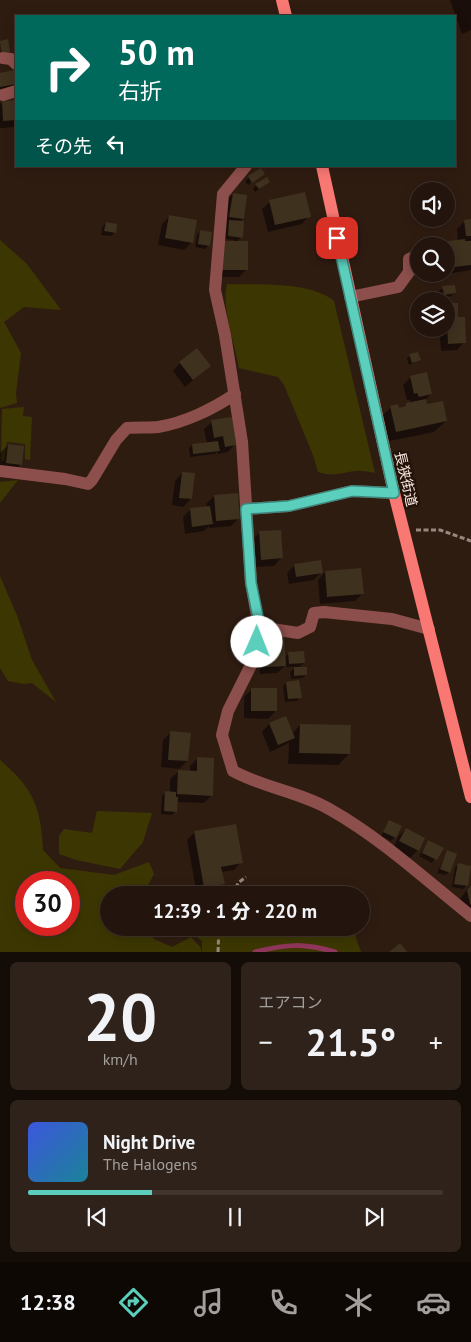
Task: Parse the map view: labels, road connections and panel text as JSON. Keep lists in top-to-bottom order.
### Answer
{
  "streets": {
    "main road": ["長狭街道"]
  },
  "page": {
    "turn": ["50 m", "右折"],
    "then": "その先",
    "limit": "30",
    "trip": "12:39 · 1 分 · 220 m",
    "tile": [
      ["20", "km/h"],
      "エアコン"
    ],
    "heat": ["−", "21.5°", "+"],
    "song": ["Night Drive", "The Halogens"],
    "tabs": "12:38"
  }
}
